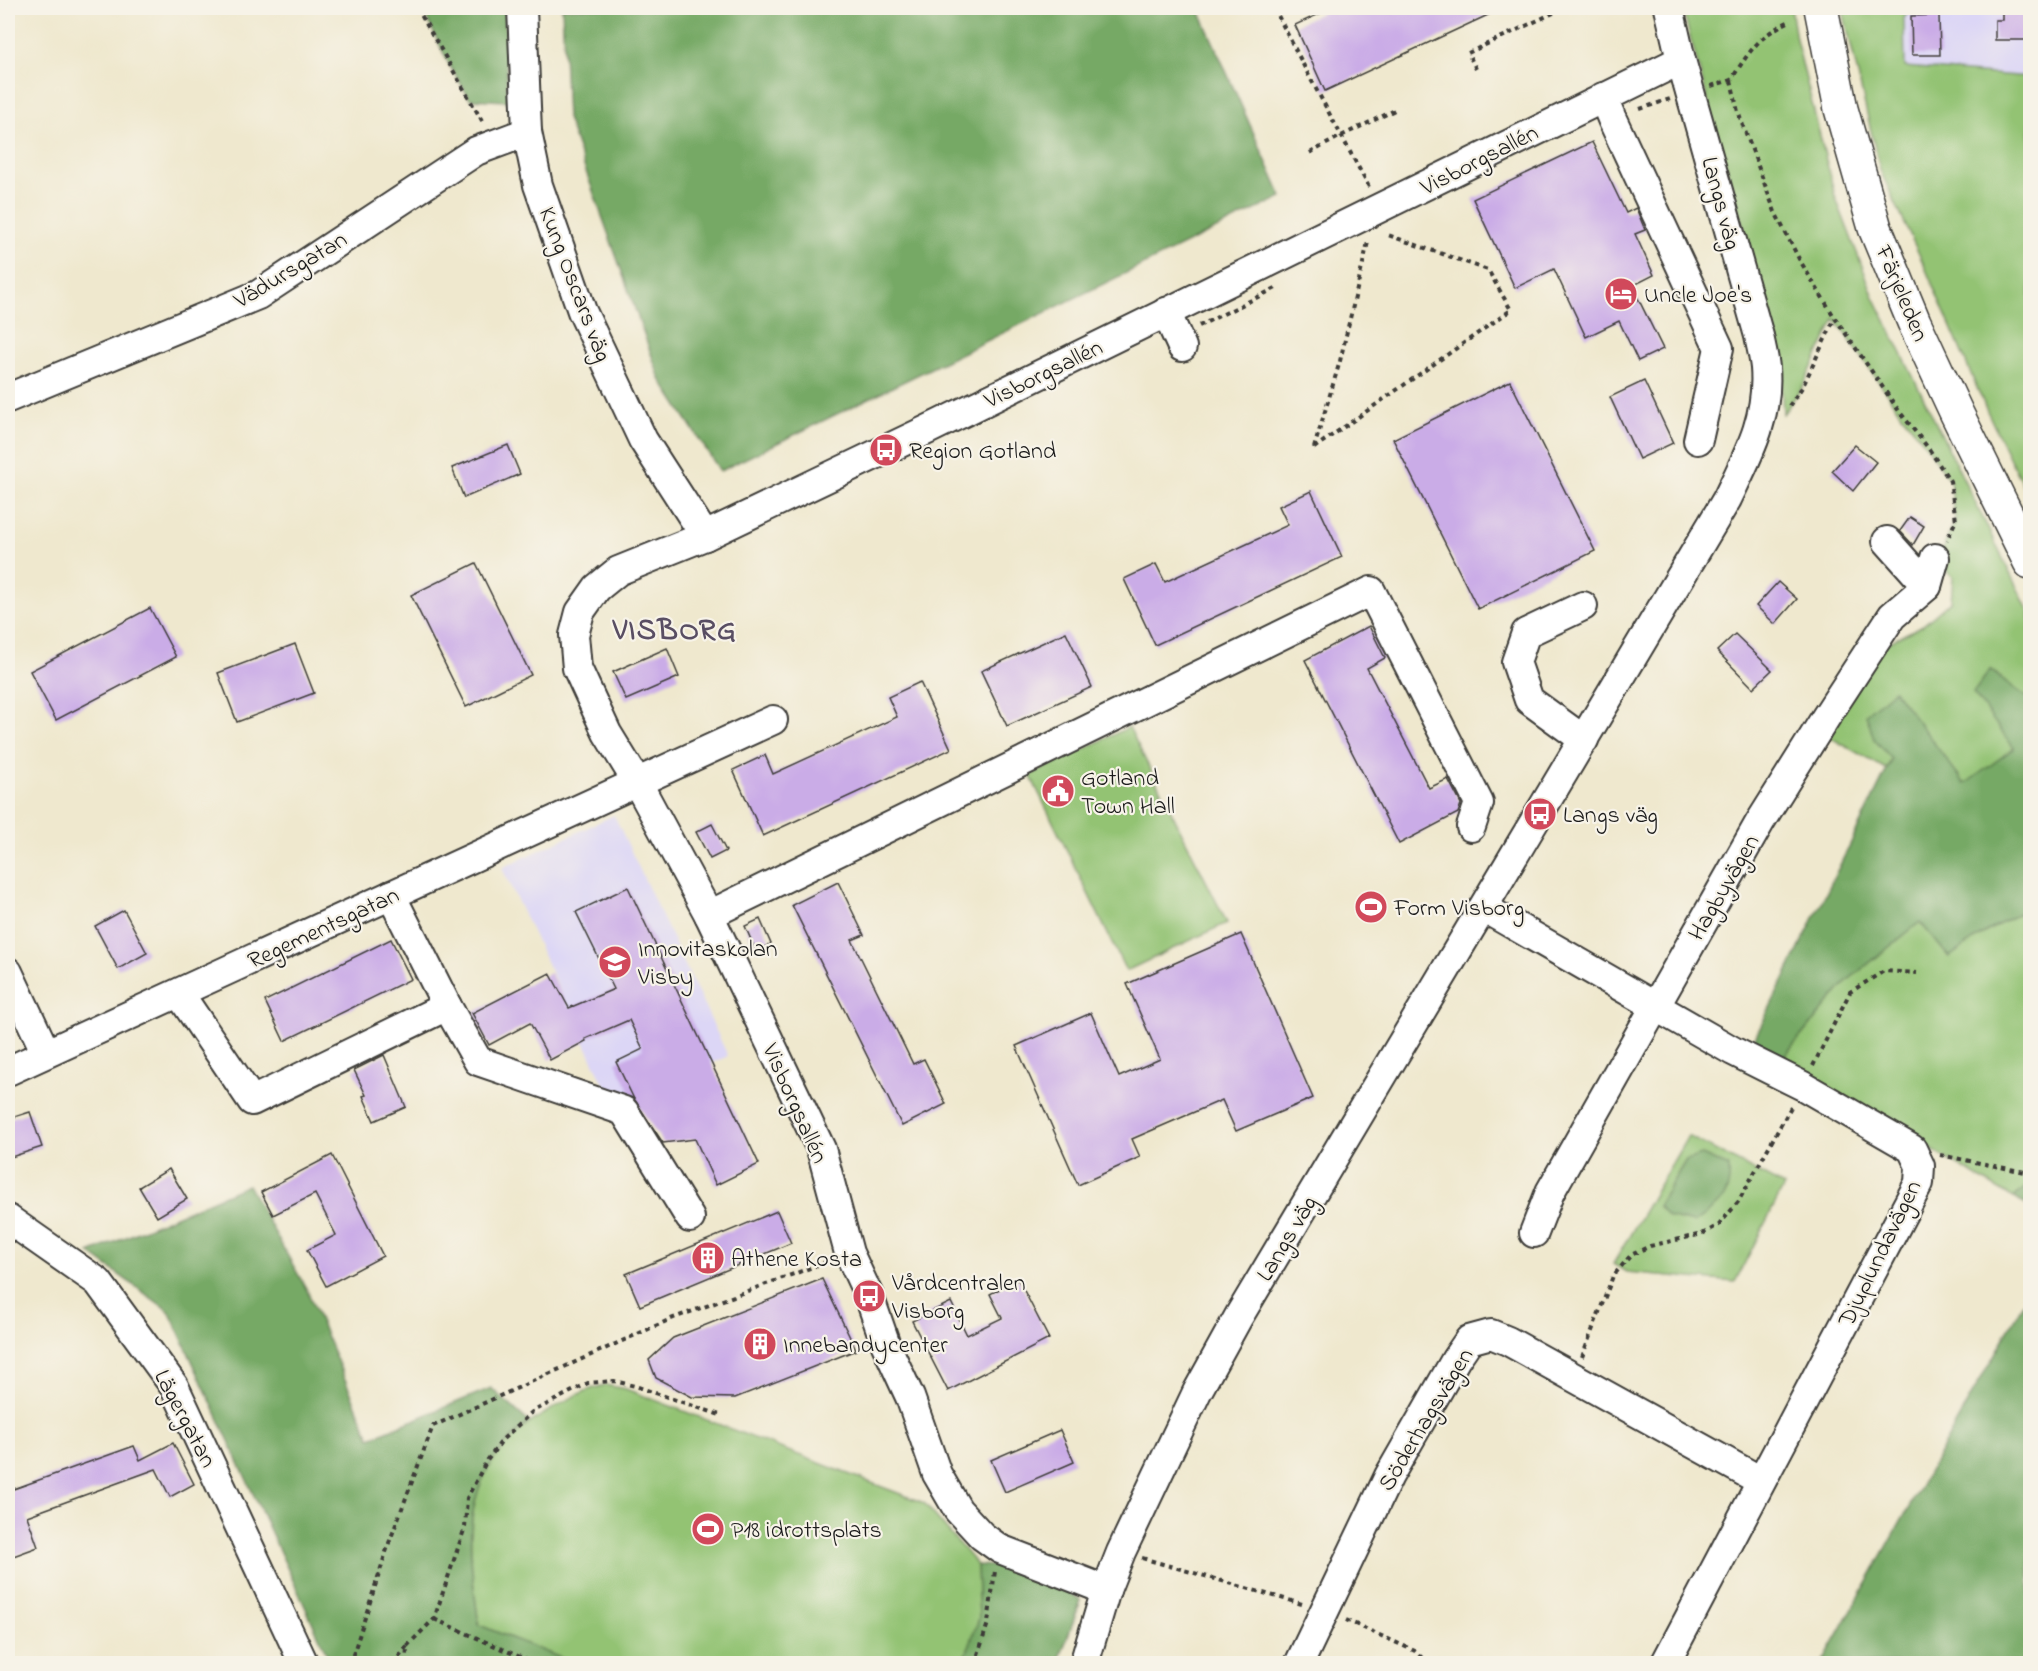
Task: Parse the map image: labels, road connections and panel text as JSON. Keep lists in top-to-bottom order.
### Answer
{
  "streets": {
    "main road": ["Färjeleden"],
    "street": [
      "Visborgsallén",
      "Langs väg",
      "Vädursgatan",
      "Kung Oscars väg",
      "Hagbyvägen",
      "Regementsgatan",
      "Djuplundavägen",
      "Lägergatan",
      "Söderhagsvägen"
    ]
  },
  "crossings": [
    ["Visborgsallén", "Langs väg"],
    ["Visborgsallén", "Kung Oscars väg"],
    ["Visborgsallén", "Regementsgatan"],
    ["Langs väg", "Djuplundavägen"],
    ["Vädursgatan", "Kung Oscars väg"],
    ["Hagbyvägen", "Djuplundavägen"],
    ["Djuplundavägen", "Söderhagsvägen"]
  ],
  "districts": ["VISBORG"],
  "places": {
    "hotel": ["Uncle Joe's"],
    "bus stop": ["Region Gotland", "Langs väg", "Vårdcentralen Visborg"],
    "public building": ["Gotland Town Hall"],
    "sports": ["Form Visborg", "P18 idrottsplats"],
    "school or university": ["Innovitaskolan Visby"],
    "building": ["Athene Kosta", "Innebandycenter"]
  }
}
